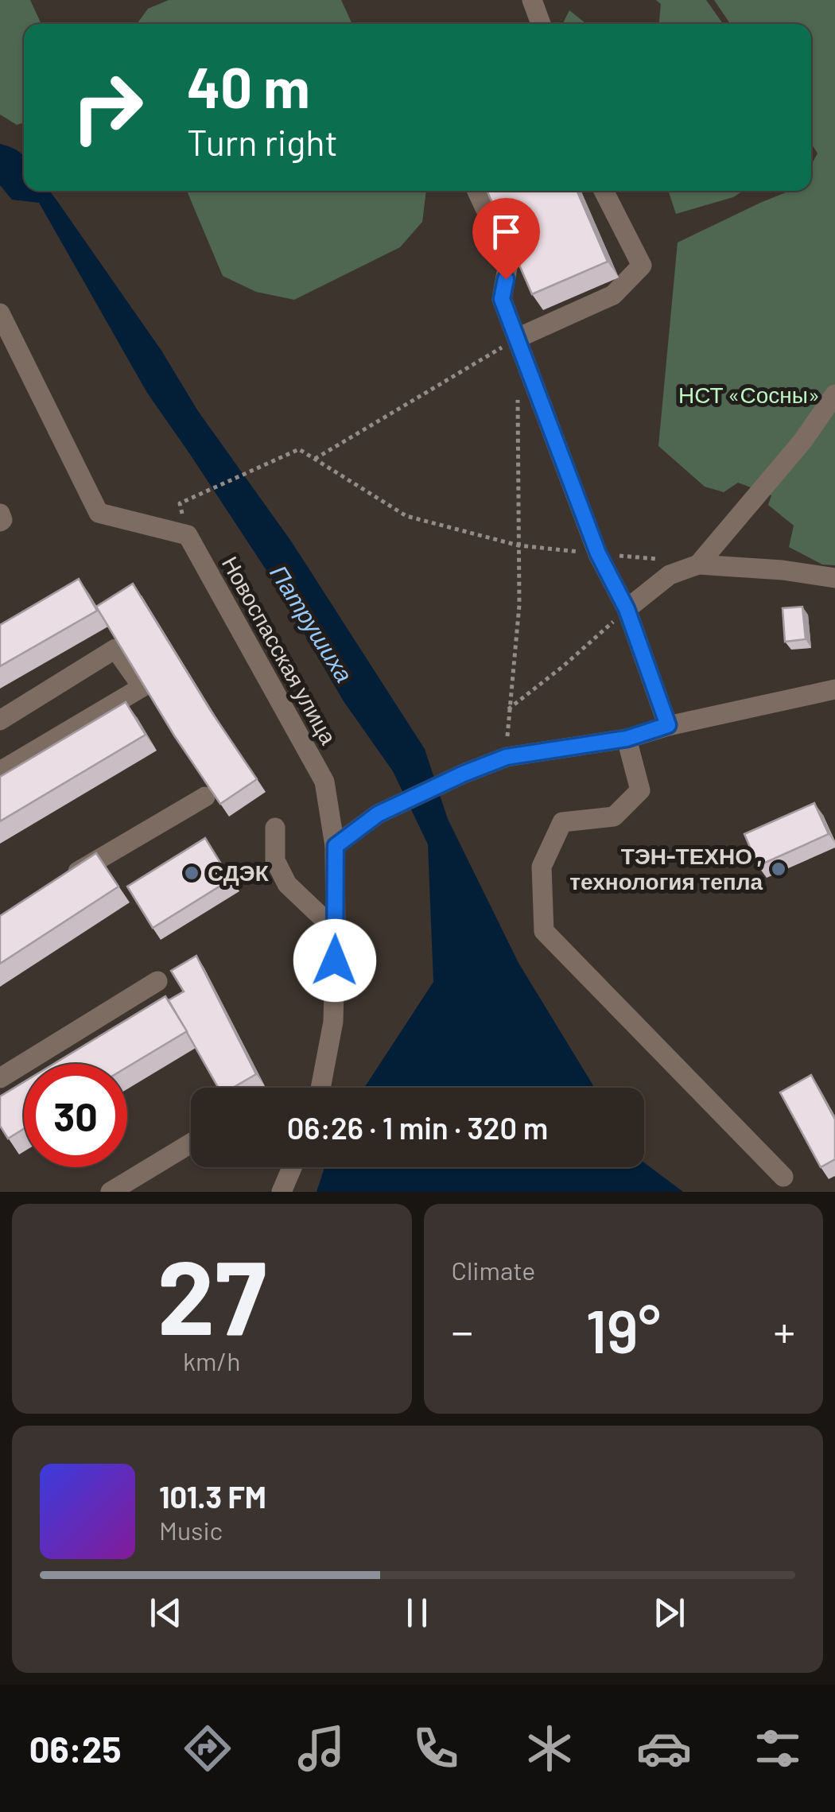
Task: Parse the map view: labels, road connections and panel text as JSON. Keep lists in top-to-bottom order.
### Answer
{
  "streets": {
    "street": ["Новоспасская улица"]
  },
  "water": ["Патрушиха"],
  "parks": ["НСТ «Сосны»"],
  "places": ["ТЭН-ТЕХНО , технология тепла", "СДЭК"],
  "page": {
    "turn": ["40 m", "Turn right"],
    "limit": "30",
    "trip": "06:26 · 1 min · 320 m",
    "tile": [
      ["27", "km/h"],
      "Climate"
    ],
    "heat": ["−", "19°", "+"],
    "song": ["101.3 FM", "Music"],
    "tabs": "06:25"
  }
}
